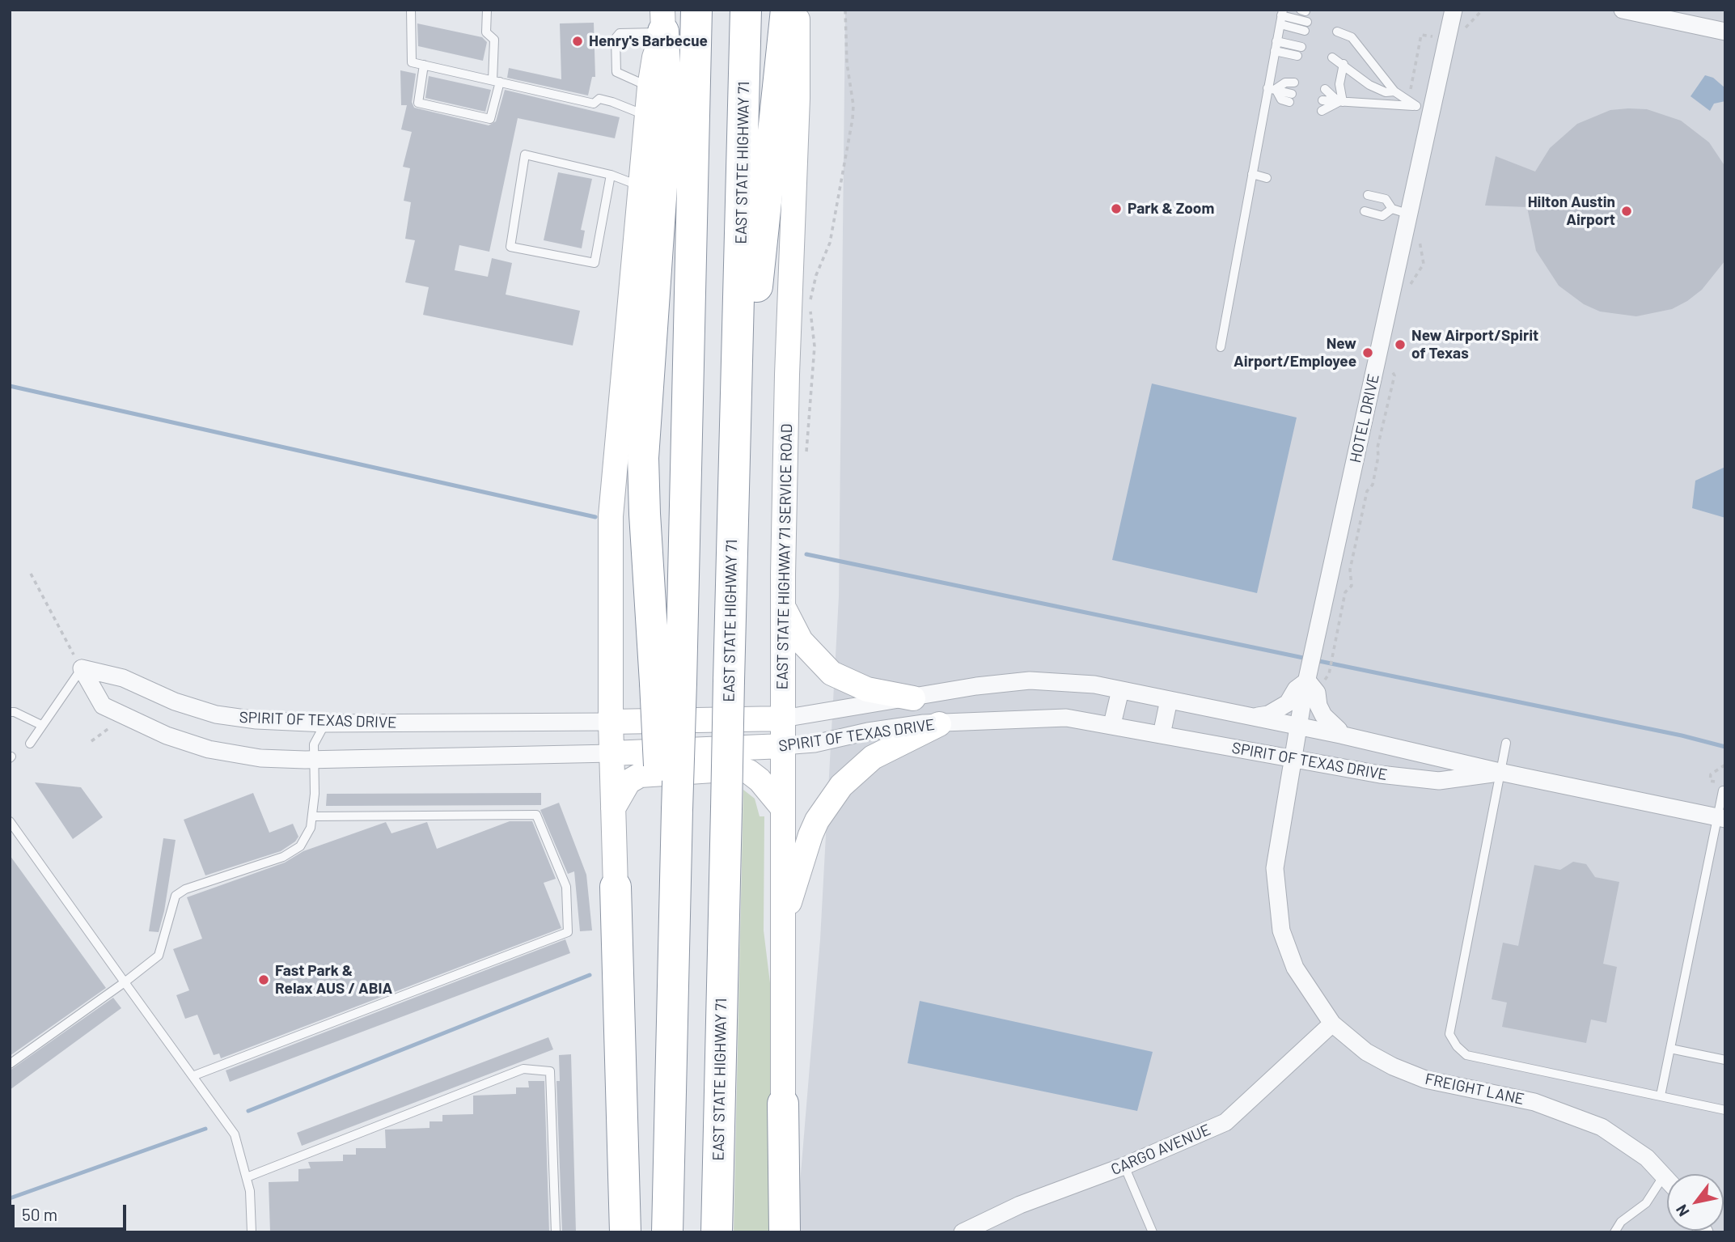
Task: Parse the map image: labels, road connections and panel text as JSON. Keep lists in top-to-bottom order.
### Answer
{
  "streets": {
    "highway": ["EAST STATE HIGHWAY 71"],
    "street": [
      "HOTEL DRIVE",
      "EAST STATE HIGHWAY 71 SERVICE ROAD",
      "SPIRIT OF TEXAS DRIVE",
      "FREIGHT LANE",
      "CARGO AVENUE"
    ]
  },
  "crossings": [
    ["HOTEL DRIVE", "SPIRIT OF TEXAS DRIVE"],
    ["HOTEL DRIVE", "FREIGHT LANE"],
    ["EAST STATE HIGHWAY 71 SERVICE ROAD", "SPIRIT OF TEXAS DRIVE"],
    ["SPIRIT OF TEXAS DRIVE", "FREIGHT LANE"],
    ["FREIGHT LANE", "CARGO AVENUE"]
  ],
  "places": [
    "Henry's Barbecue",
    "Park & Zoom",
    "Hilton Austin Airport",
    "New Airport/Spirit of Texas",
    "New Airport/Employee",
    "Fast Park & Relax AUS / ABIA"
  ],
  "scale_bar": "50 m",
  "north": "bottom left"
}
